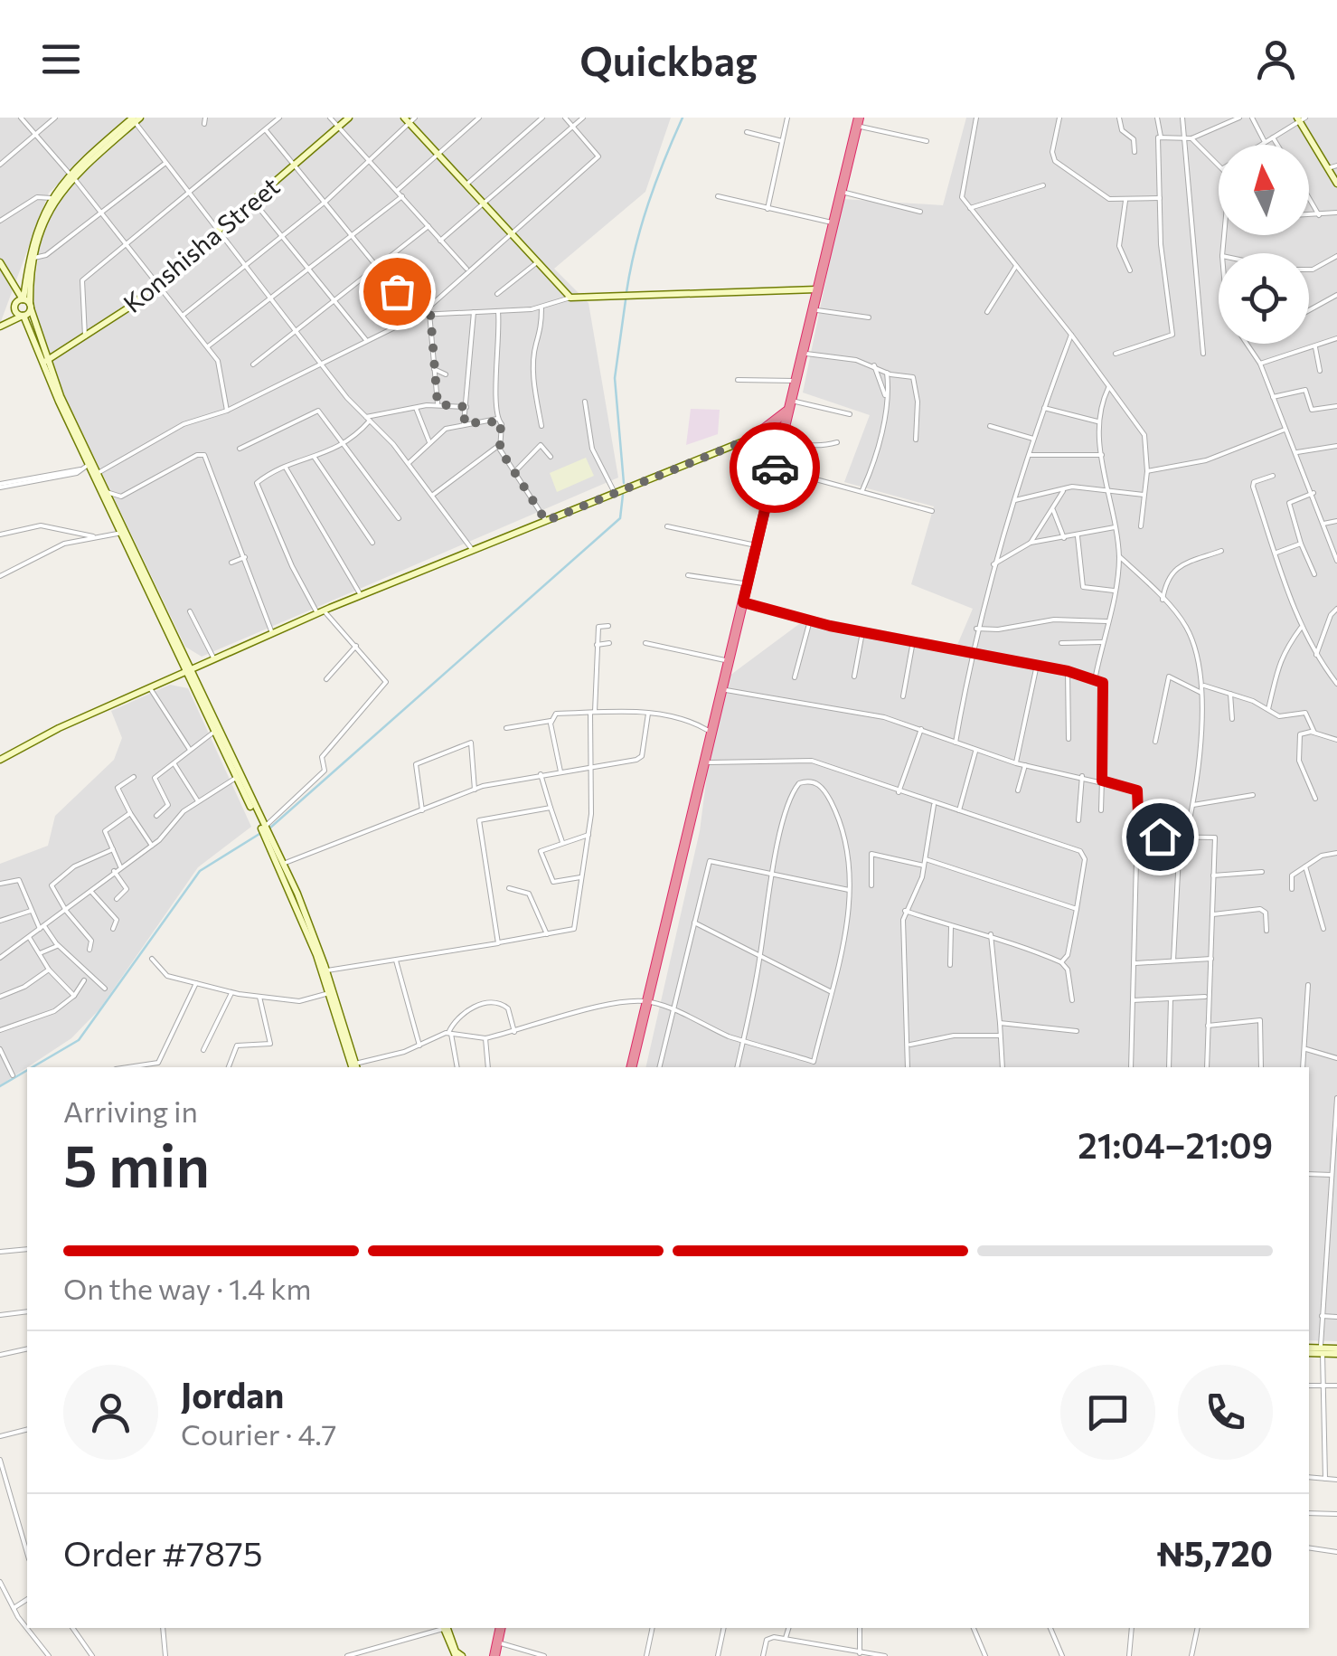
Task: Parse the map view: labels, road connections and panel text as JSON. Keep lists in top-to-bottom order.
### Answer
{
  "streets": {
    "main road": ["Konshisha Street"]
  },
  "north": "top",
  "page": {
    "header": "Quickbag",
    "heading": ["5 min", "Arriving in", "21:04–21:09"],
    "panel": [
      "Jordan",
      "Courier · 4.7",
      "Order #7875",
      "₦5,720"
    ],
    "bar": "On the way · 1.4 km"
  }
}
